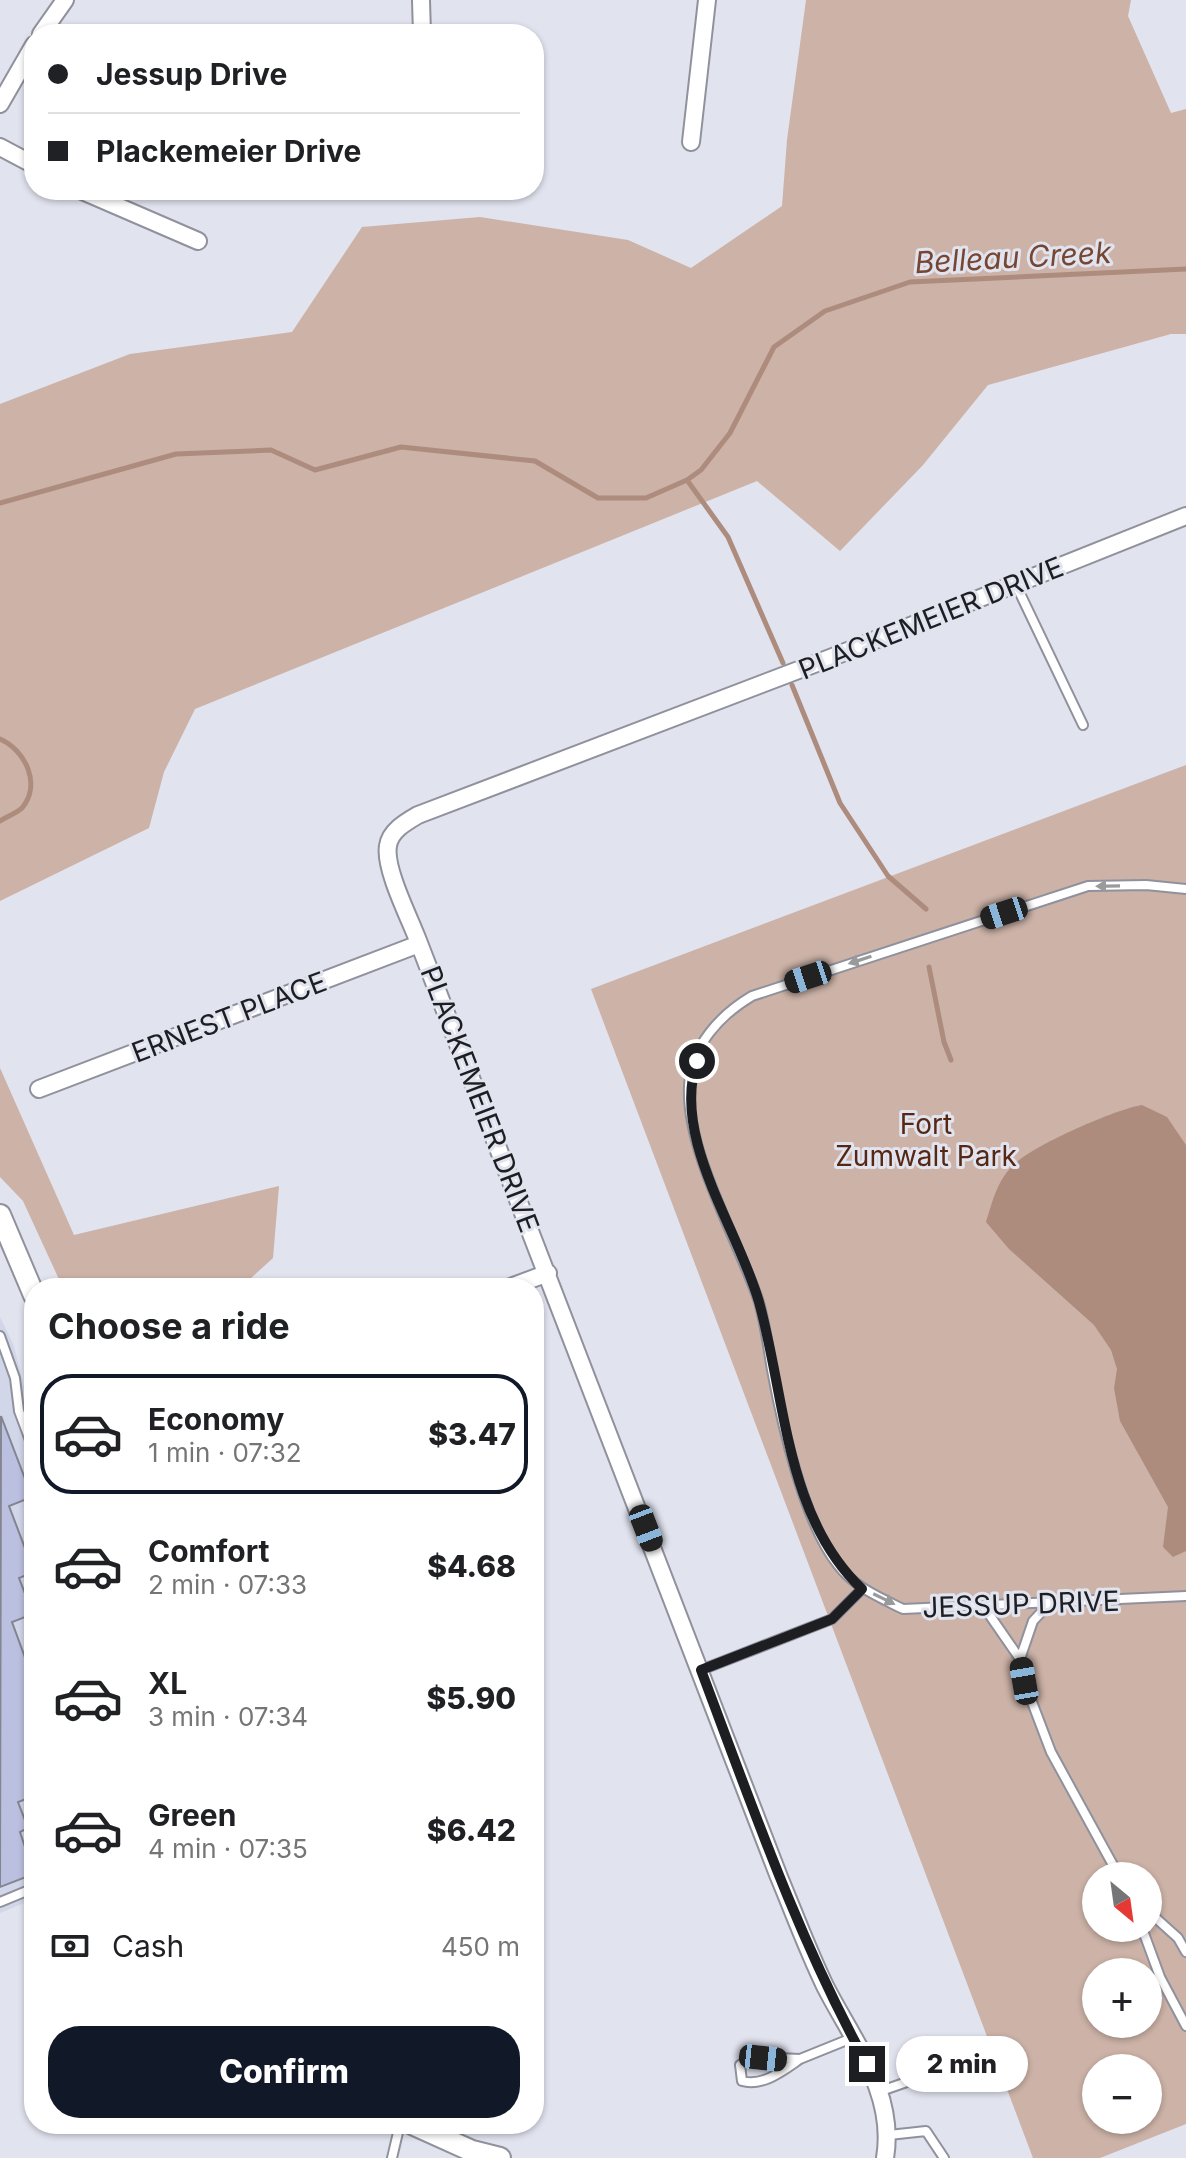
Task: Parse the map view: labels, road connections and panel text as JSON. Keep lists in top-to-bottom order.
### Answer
{
  "streets": {
    "street": ["PLACKEMEIER DRIVE", "ERNEST PLACE"],
    "lane": ["JESSUP DRIVE"]
  },
  "crossings": [
    ["PLACKEMEIER DRIVE", "ERNEST PLACE"]
  ],
  "water": ["Belleau Creek"],
  "parks": ["Fort Zumwalt Park"],
  "north": "bottom right",
  "page": {
    "banner": ["Jessup Drive", "Plackemeier Drive"],
    "heading": "Choose a ride",
    "list": [
      {
        "name": "Economy",
        "note": "1 min · 07:32",
        "value": "$3.47"
      },
      {
        "name": "Comfort",
        "note": "2 min · 07:33",
        "value": "$4.68"
      },
      {
        "name": "XL",
        "note": "3 min · 07:34",
        "value": "$5.90"
      },
      {
        "name": "Green",
        "note": "4 min · 07:35",
        "value": "$6.42"
      }
    ],
    "map_buttons": ["+", "−"],
    "pay": ["Cash", "450 m"],
    "buttons": "Confirm",
    "bubble": "2 min"
  }
}
